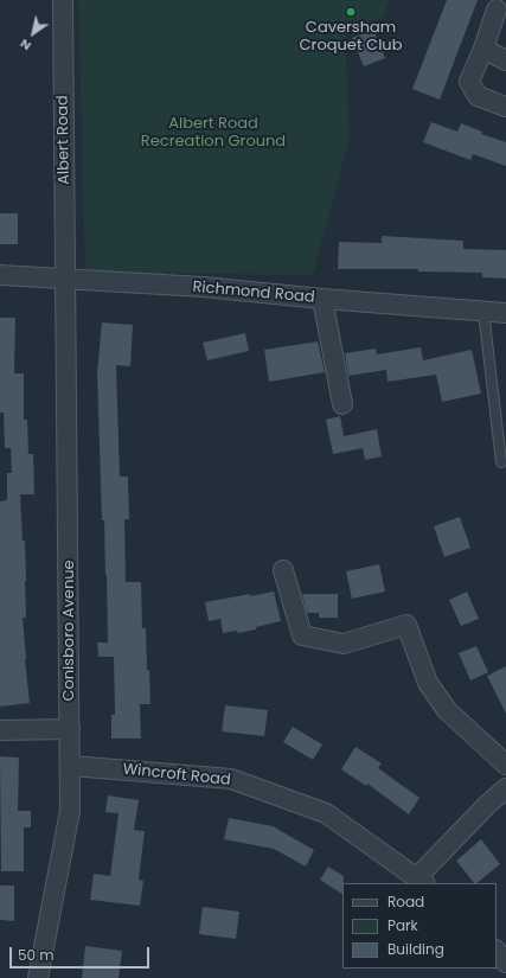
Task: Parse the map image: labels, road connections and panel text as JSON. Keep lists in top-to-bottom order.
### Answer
{
  "streets": {
    "street": [
      "Albert Road",
      "Richmond Road",
      "Conisboro Avenue",
      "Wincroft Road"
    ]
  },
  "crossings": [
    ["Albert Road", "Richmond Road"],
    ["Albert Road", "Conisboro Avenue"],
    ["Richmond Road", "Conisboro Avenue"],
    ["Conisboro Avenue", "Wincroft Road"]
  ],
  "parks": ["Albert Road Recreation Ground"],
  "places": ["Caversham Croquet Club"],
  "legend": ["Road", "Park", "Building"],
  "scale_bar": "50 m",
  "north": "bottom left"
}
